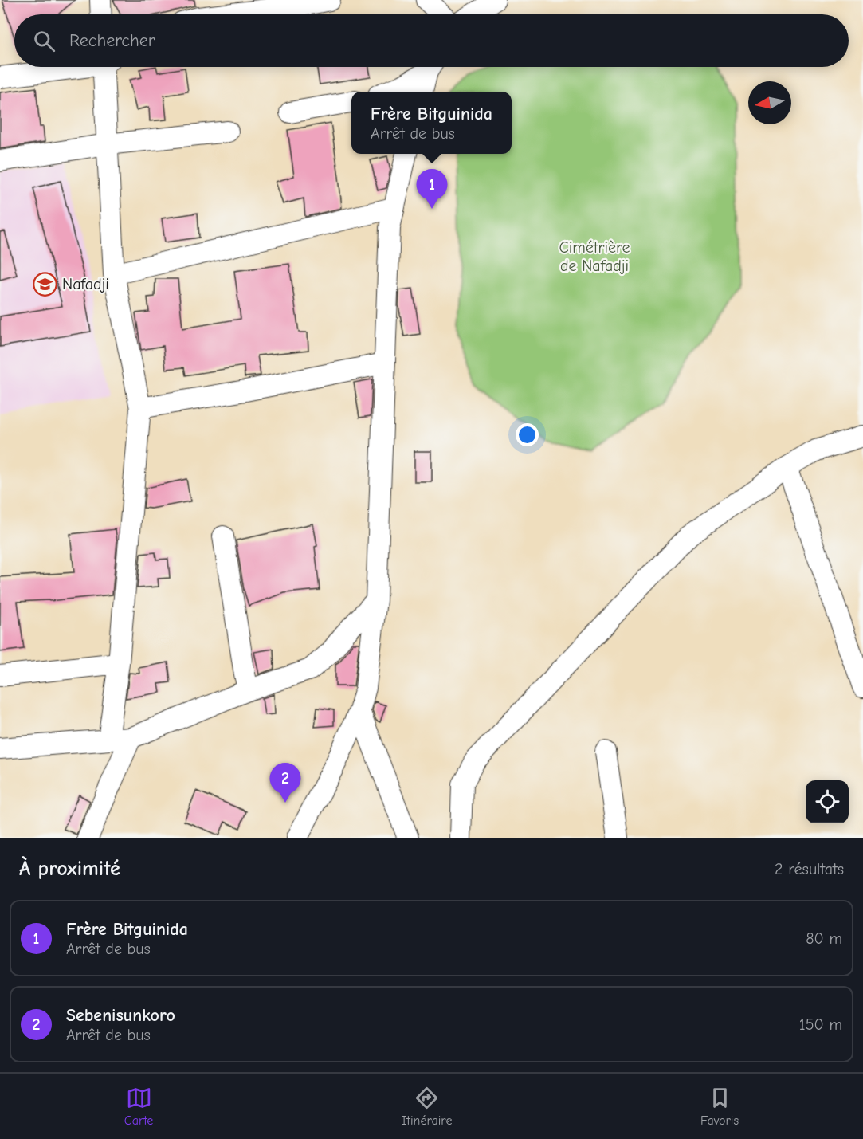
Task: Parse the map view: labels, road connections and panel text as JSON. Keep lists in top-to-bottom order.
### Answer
{
  "parks": ["Cimétrière de Nafadji"],
  "places": {
    "school or university": ["Nafadji"]
  },
  "north": "left",
  "page": {
    "search": "Rechercher",
    "popup": ["Frère Bitguinida", "Arrêt de bus"],
    "pins": ["1", "2"],
    "heading": ["À proximité", "2 résultats"],
    "list": [
      {
        "mark": "1",
        "name": "Frère Bitguinida",
        "note": "Arrêt de bus",
        "value": "80 m"
      },
      {
        "mark": "2",
        "name": "Sebenisunkoro",
        "note": "Arrêt de bus",
        "value": "150 m"
      }
    ],
    "nav": ["Carte", "Itinéraire", "Favoris"]
  }
}
